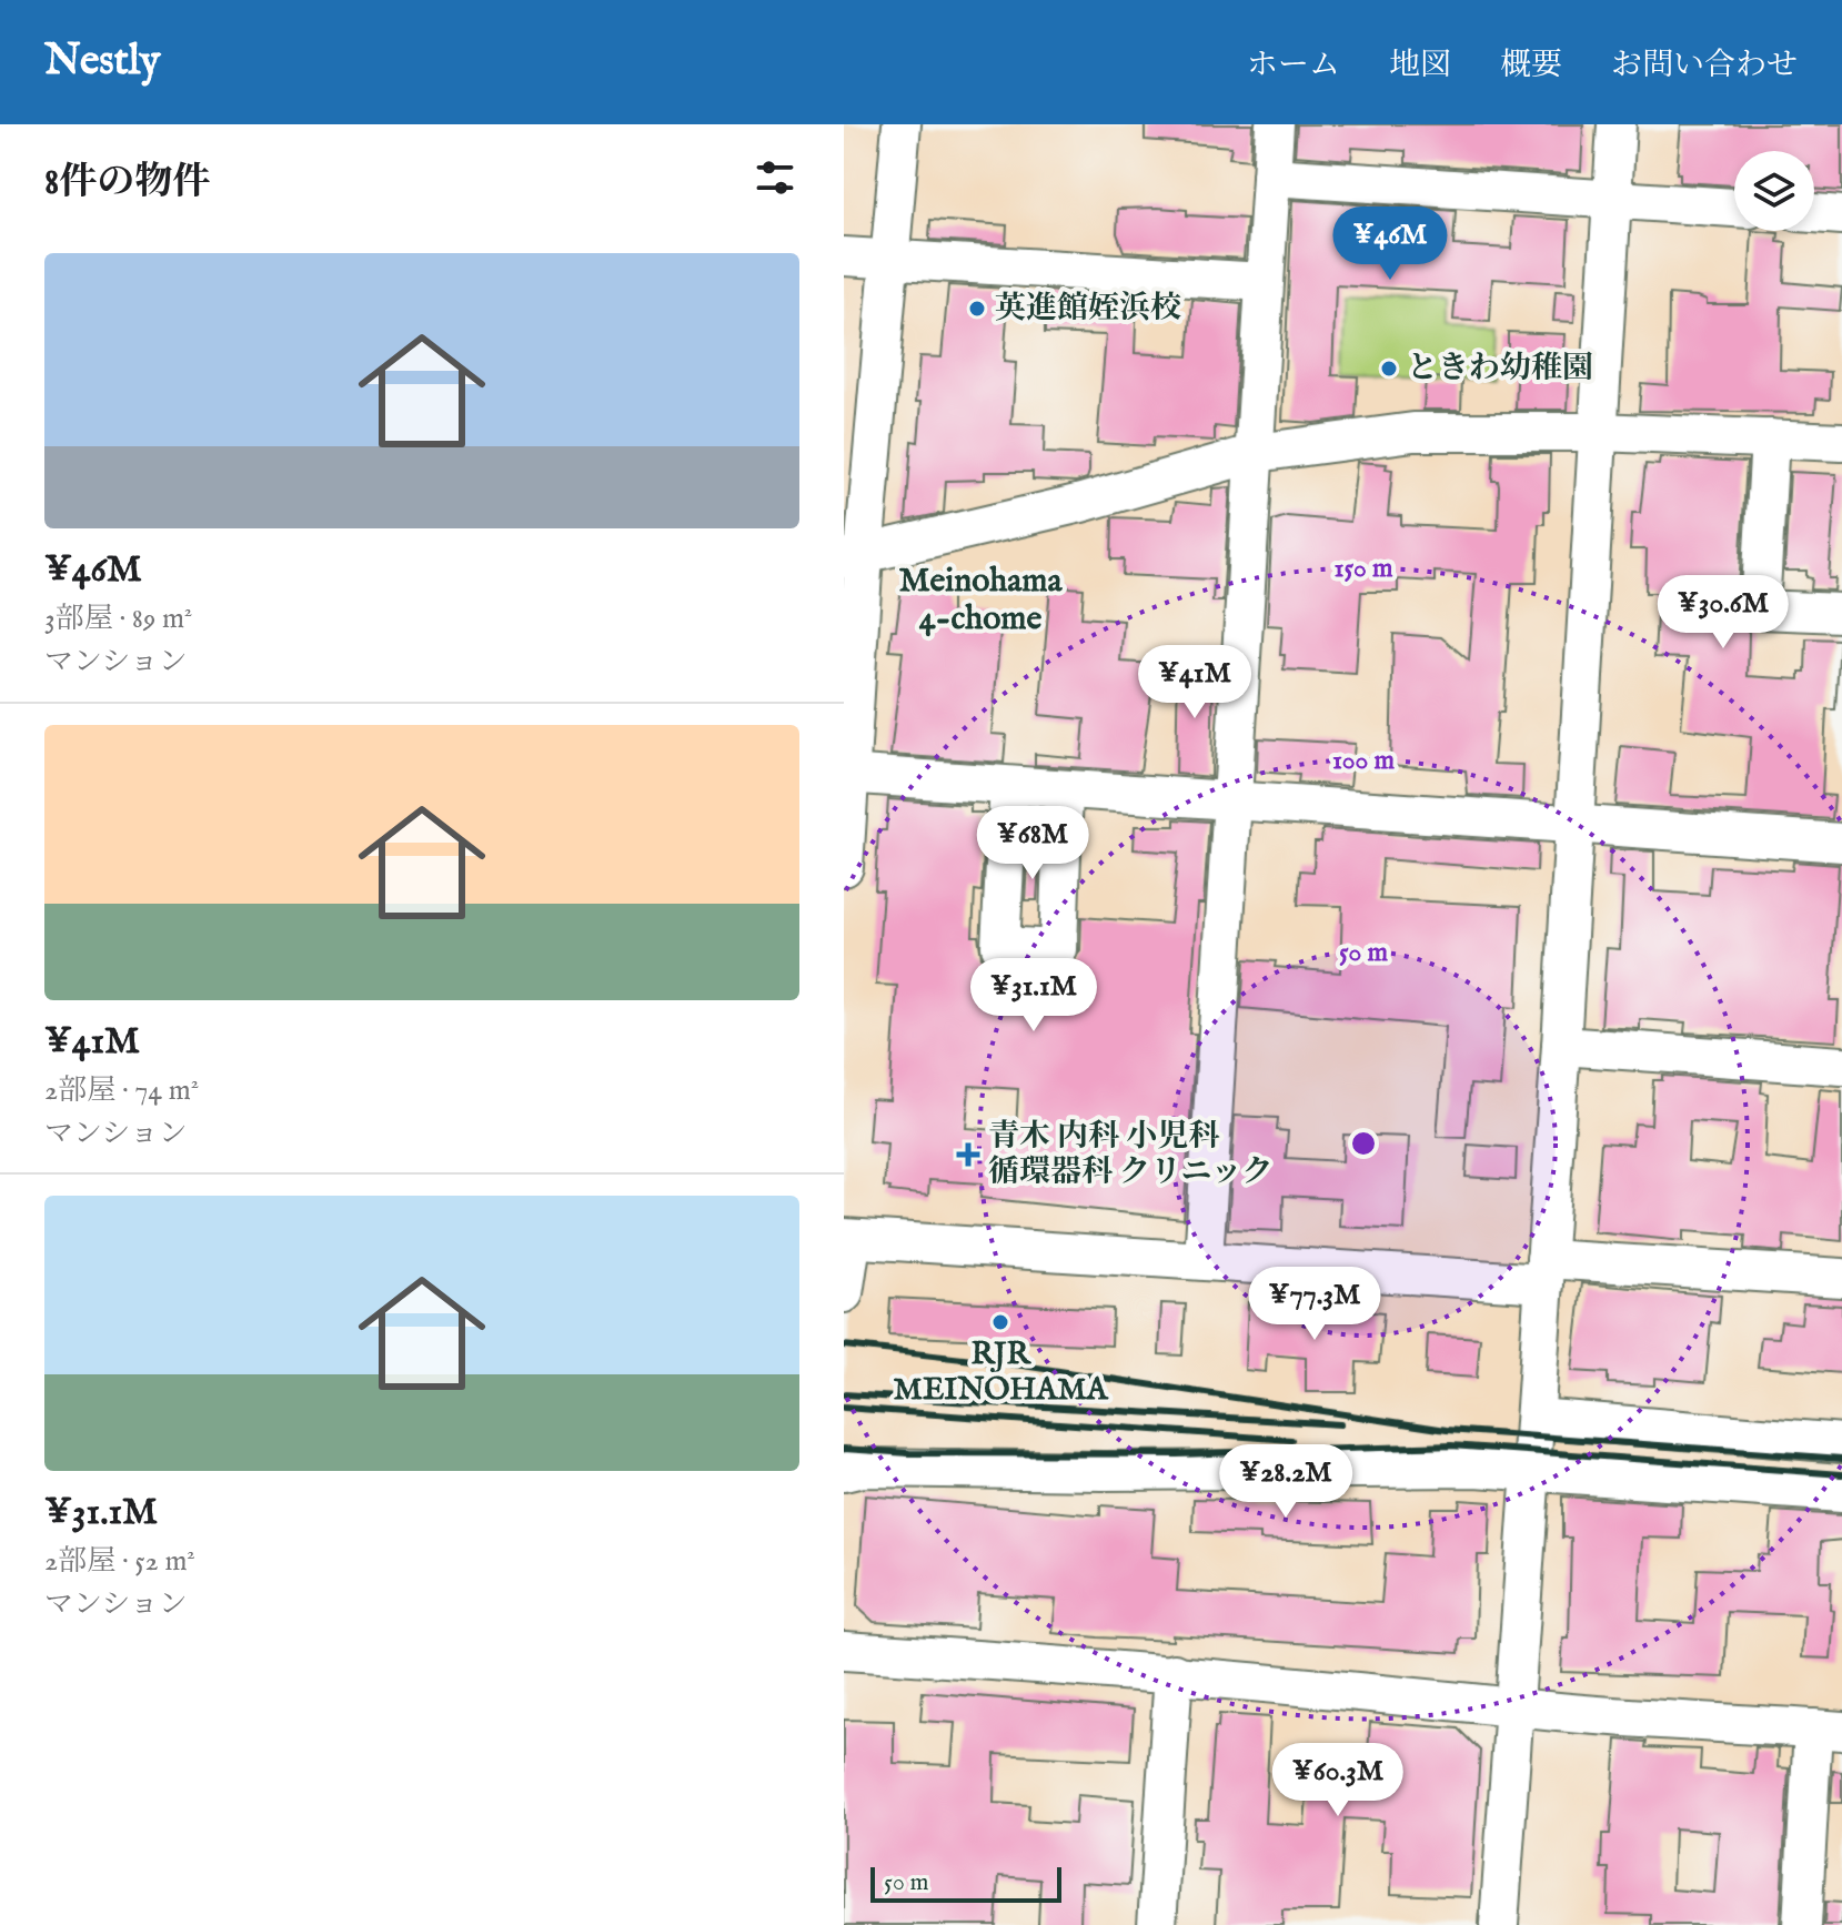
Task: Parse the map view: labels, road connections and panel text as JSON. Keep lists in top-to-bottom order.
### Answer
{
  "districts": ["Meinohama 4-chome"],
  "places": {
    "other": ["英進館姪浜校", "ときわ幼稚園", "RJR MEINOHAMA"],
    "health": ["青木 内科 小児科 循環器科 クリニック"]
  },
  "scale_bar": "50 m",
  "page": {
    "header": "Nestly",
    "nav": [
      "ホーム",
      "地図",
      "概要",
      "お問い合わせ"
    ],
    "heading": "8件の物件",
    "price": [
      "¥46M",
      "¥30.6M",
      "¥41M",
      "¥68M",
      "¥31.1M",
      "¥77.3M",
      "¥28.2M",
      "¥60.3M"
    ],
    "list": [
      {
        "name": "¥46M",
        "note": "3部屋 · 89 m² · マンション"
      },
      {
        "name": "¥41M",
        "note": "2部屋 · 74 m² · マンション"
      },
      {
        "name": "¥31.1M",
        "note": "2部屋 · 52 m² · マンション"
      }
    ],
    "scale": "50 m"
  },
  "rings": ["150 m", "100 m", "50 m"]
}
